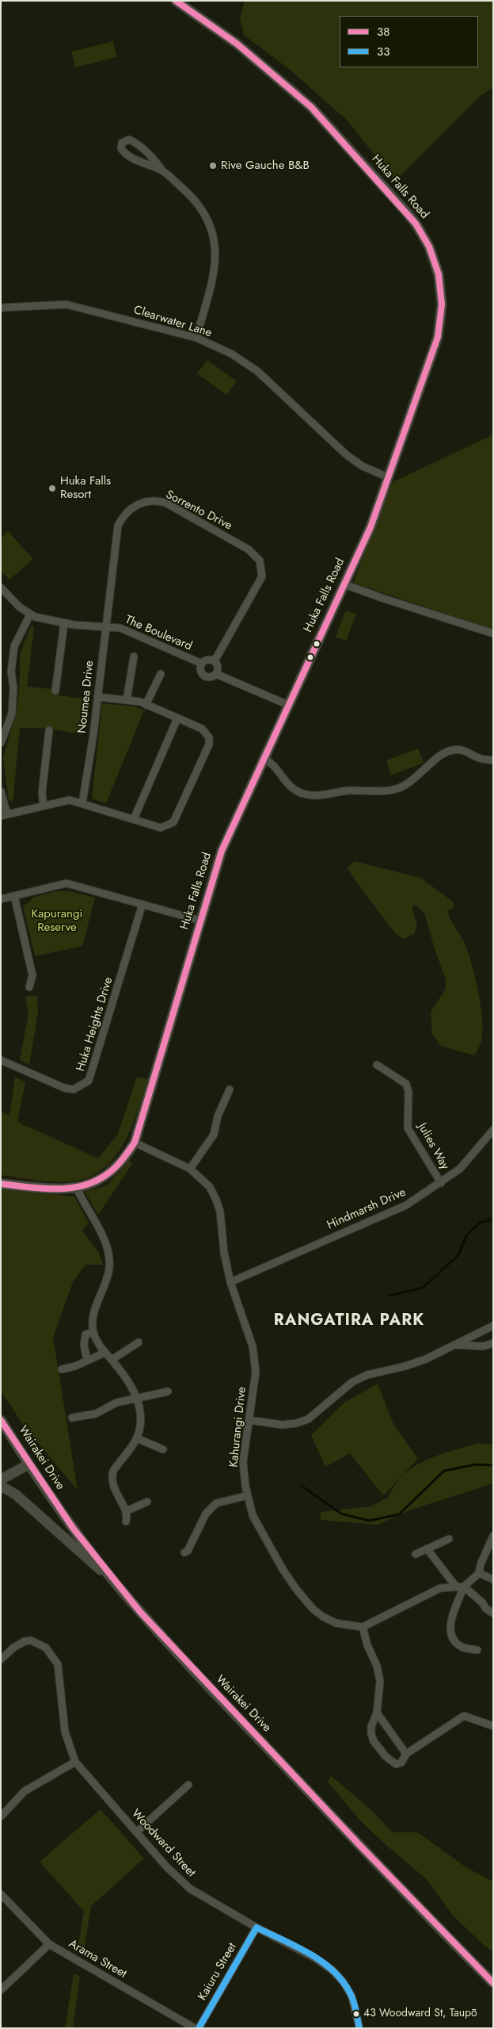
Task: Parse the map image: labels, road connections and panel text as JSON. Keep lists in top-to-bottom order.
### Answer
{
  "streets": {
    "street": [
      "Huka Falls Road",
      "Clearwater Lane",
      "Sorrento Drive",
      "The Boulevard",
      "Noumea Drive",
      "Huka Heights Drive",
      "Julies Way",
      "Hindmarsh Drive",
      "Kahurangi Drive",
      "Wairakei Drive",
      "Woodward Street",
      "Arama Street",
      "Kaiuru Street"
    ]
  },
  "crossings": [
    ["Huka Falls Road", "Clearwater Lane"],
    ["Huka Falls Road", "The Boulevard"],
    ["Huka Falls Road", "Kahurangi Drive"],
    ["Sorrento Drive", "The Boulevard"],
    ["Sorrento Drive", "Noumea Drive"],
    ["The Boulevard", "Noumea Drive"],
    ["Julies Way", "Hindmarsh Drive"],
    ["Hindmarsh Drive", "Kahurangi Drive"],
    ["Woodward Street", "Kaiuru Street"]
  ],
  "districts": ["RANGATIRA PARK"],
  "parks": ["Kapurangi Reserve"],
  "places": ["Rive Gauche B&B", "Huka Falls Resort", "43 Woodward St, Taupō"],
  "lines": ["transit line 38", "transit line 33"],
  "legend": ["38", "33"]
}
